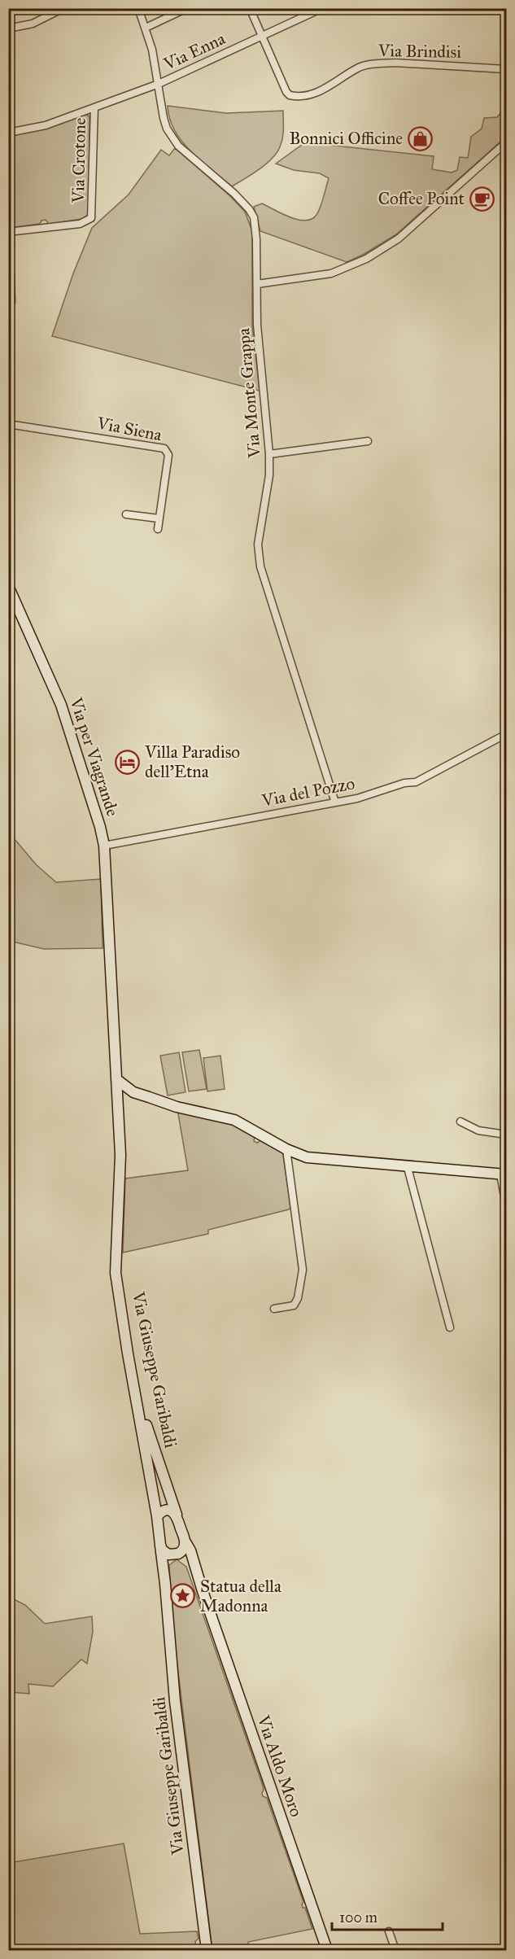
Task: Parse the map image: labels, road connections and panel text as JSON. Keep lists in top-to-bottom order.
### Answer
{
  "streets": {
    "main road": ["Via per Viagrande", "Via Giuseppe Garibaldi", "Via Aldo Moro"],
    "street": [
      "Via Enna",
      "Via Brindisi",
      "Via Crotone",
      "Via Monte Grappa",
      "Via Siena",
      "Via del Pozzo"
    ]
  },
  "crossings": [
    ["Via Enna", "Via Brindisi"],
    ["Via Enna", "Via Crotone"],
    ["Via Enna", "Via Monte Grappa"],
    ["Via Monte Grappa", "Via del Pozzo"],
    ["Via per Viagrande", "Via del Pozzo"],
    ["Via per Viagrande", "Via Giuseppe Garibaldi"],
    ["Via Giuseppe Garibaldi", "Via Aldo Moro"]
  ],
  "places": {
    "shop": ["Bonnici Officine"],
    "cafe": ["Coffee Point"],
    "hotel": ["Villa Paradiso dell'Etna"],
    "place": ["Statua della Madonna"]
  },
  "scale_bar": "100 m"
}
